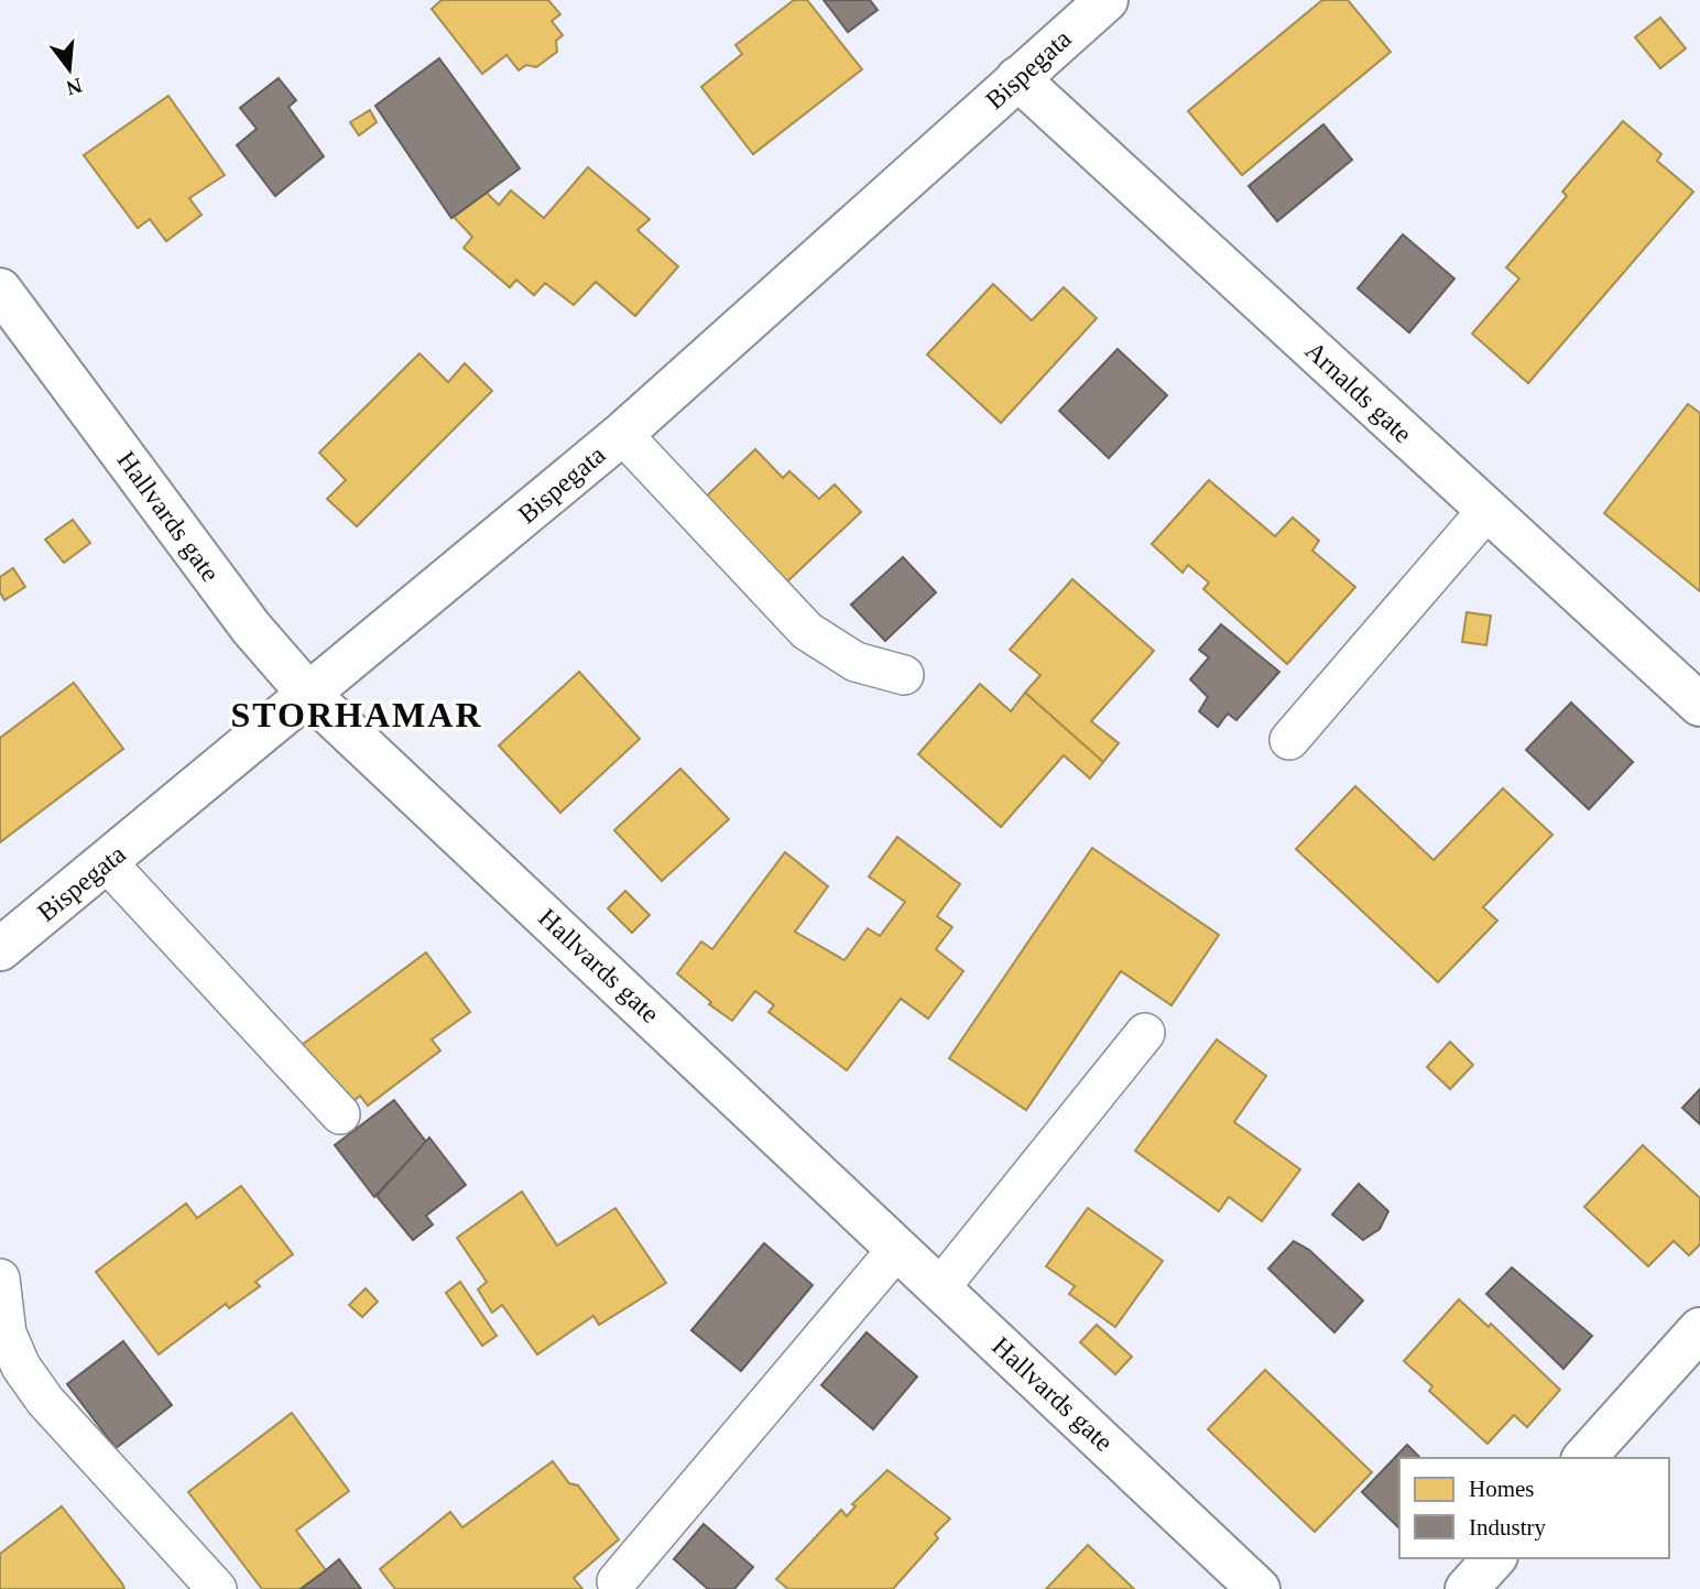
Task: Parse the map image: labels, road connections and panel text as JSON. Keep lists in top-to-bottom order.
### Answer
{
  "streets": {
    "street": ["Bispegata", "Arnalds gate", "Hallvards gate"]
  },
  "crossings": [
    ["Bispegata", "Arnalds gate"],
    ["Bispegata", "Hallvards gate"]
  ],
  "districts": ["STORHAMAR"],
  "legend": ["Homes", "Industry"],
  "north": "bottom"
}
